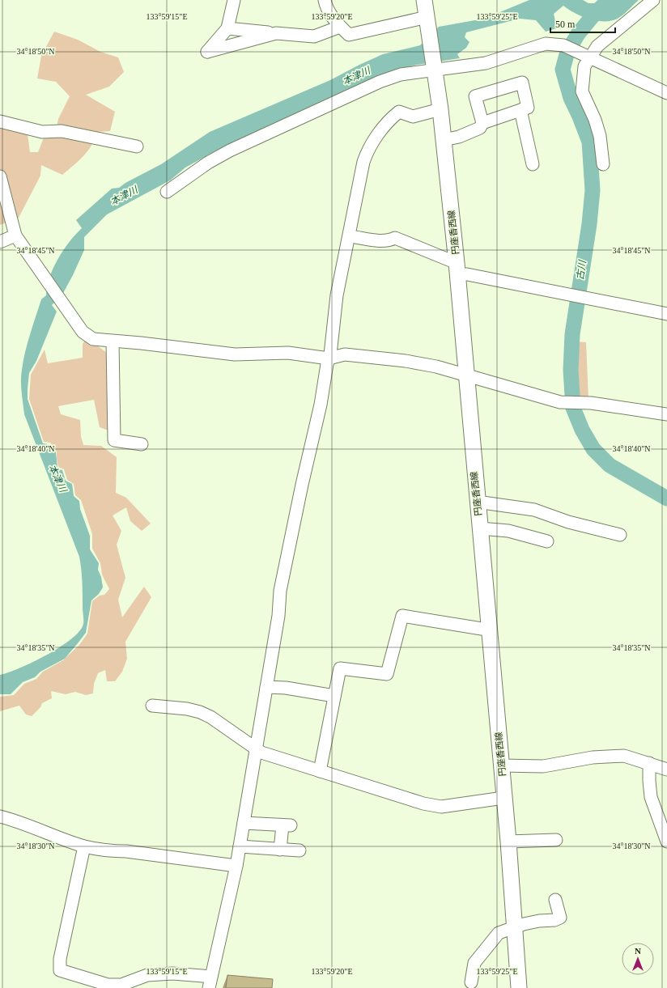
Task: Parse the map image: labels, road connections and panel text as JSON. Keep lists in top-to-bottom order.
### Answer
{
  "streets": {
    "main road": ["円座香西線"]
  },
  "water": ["本津川", "古川"],
  "scale_bar": "50 m",
  "north": "top",
  "coordinates": [
    "133°59'15\"E",
    "133°59'20\"E",
    "133°59'25\"E",
    "34°18'50\"N",
    "34°18'45\"N",
    "34°18'40\"N",
    "34°18'35\"N",
    "34°18'30\"N"
  ]
}
